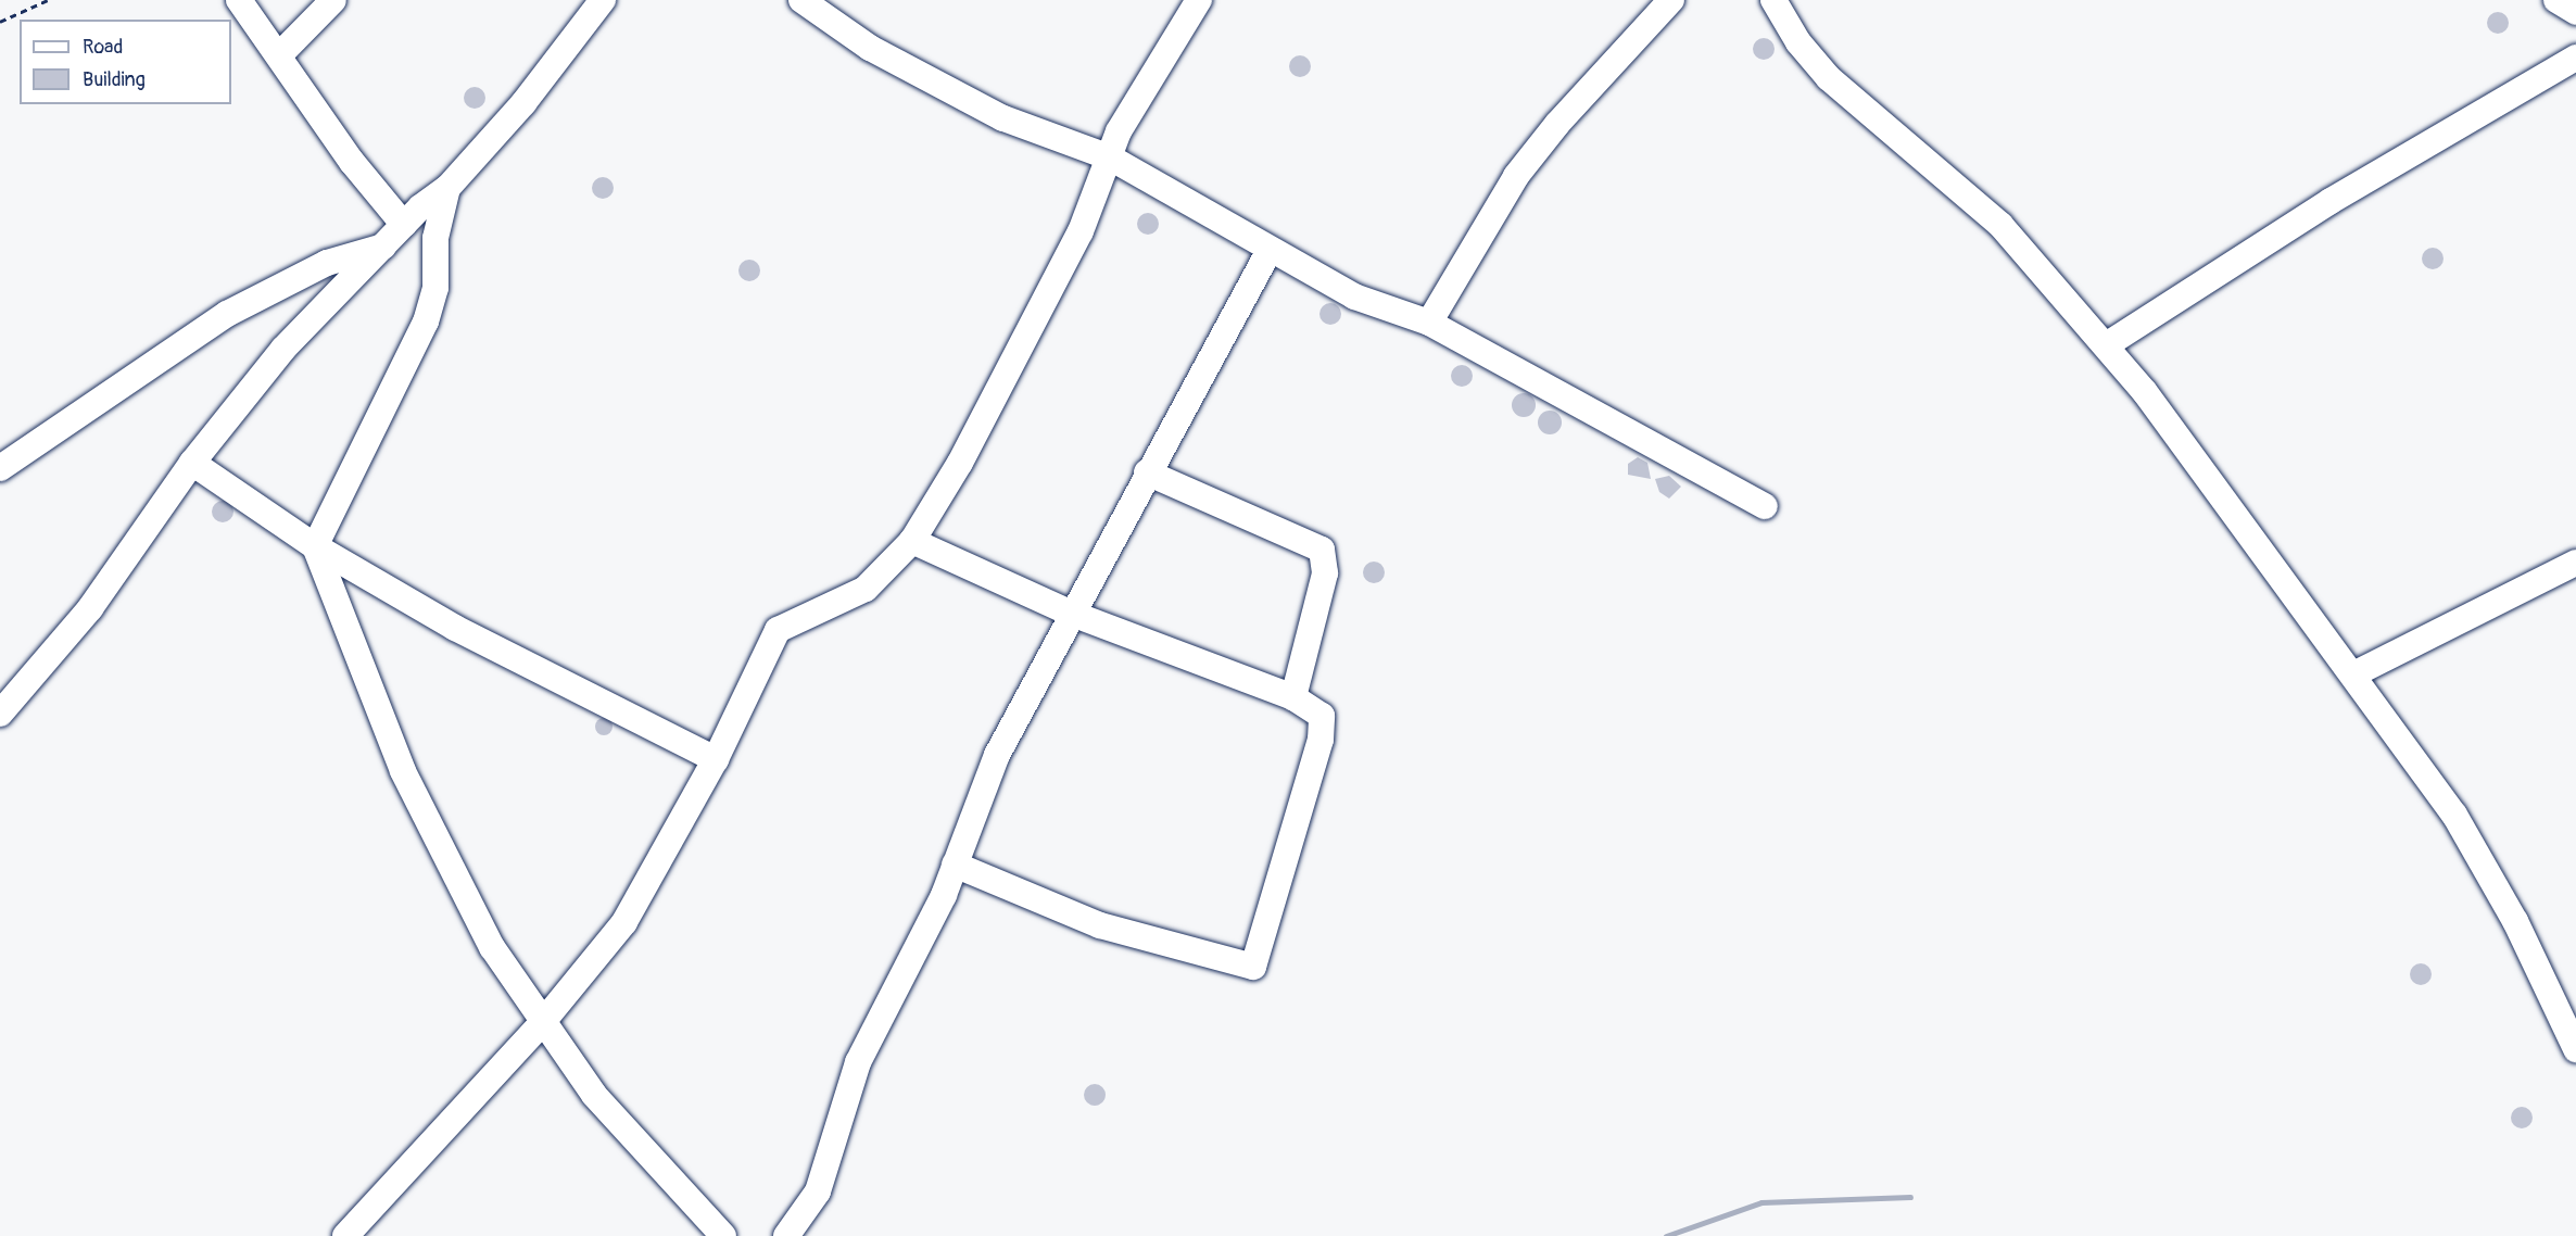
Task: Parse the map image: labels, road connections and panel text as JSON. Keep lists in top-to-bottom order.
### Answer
{
  "legend": ["Road", "Building"]
}
